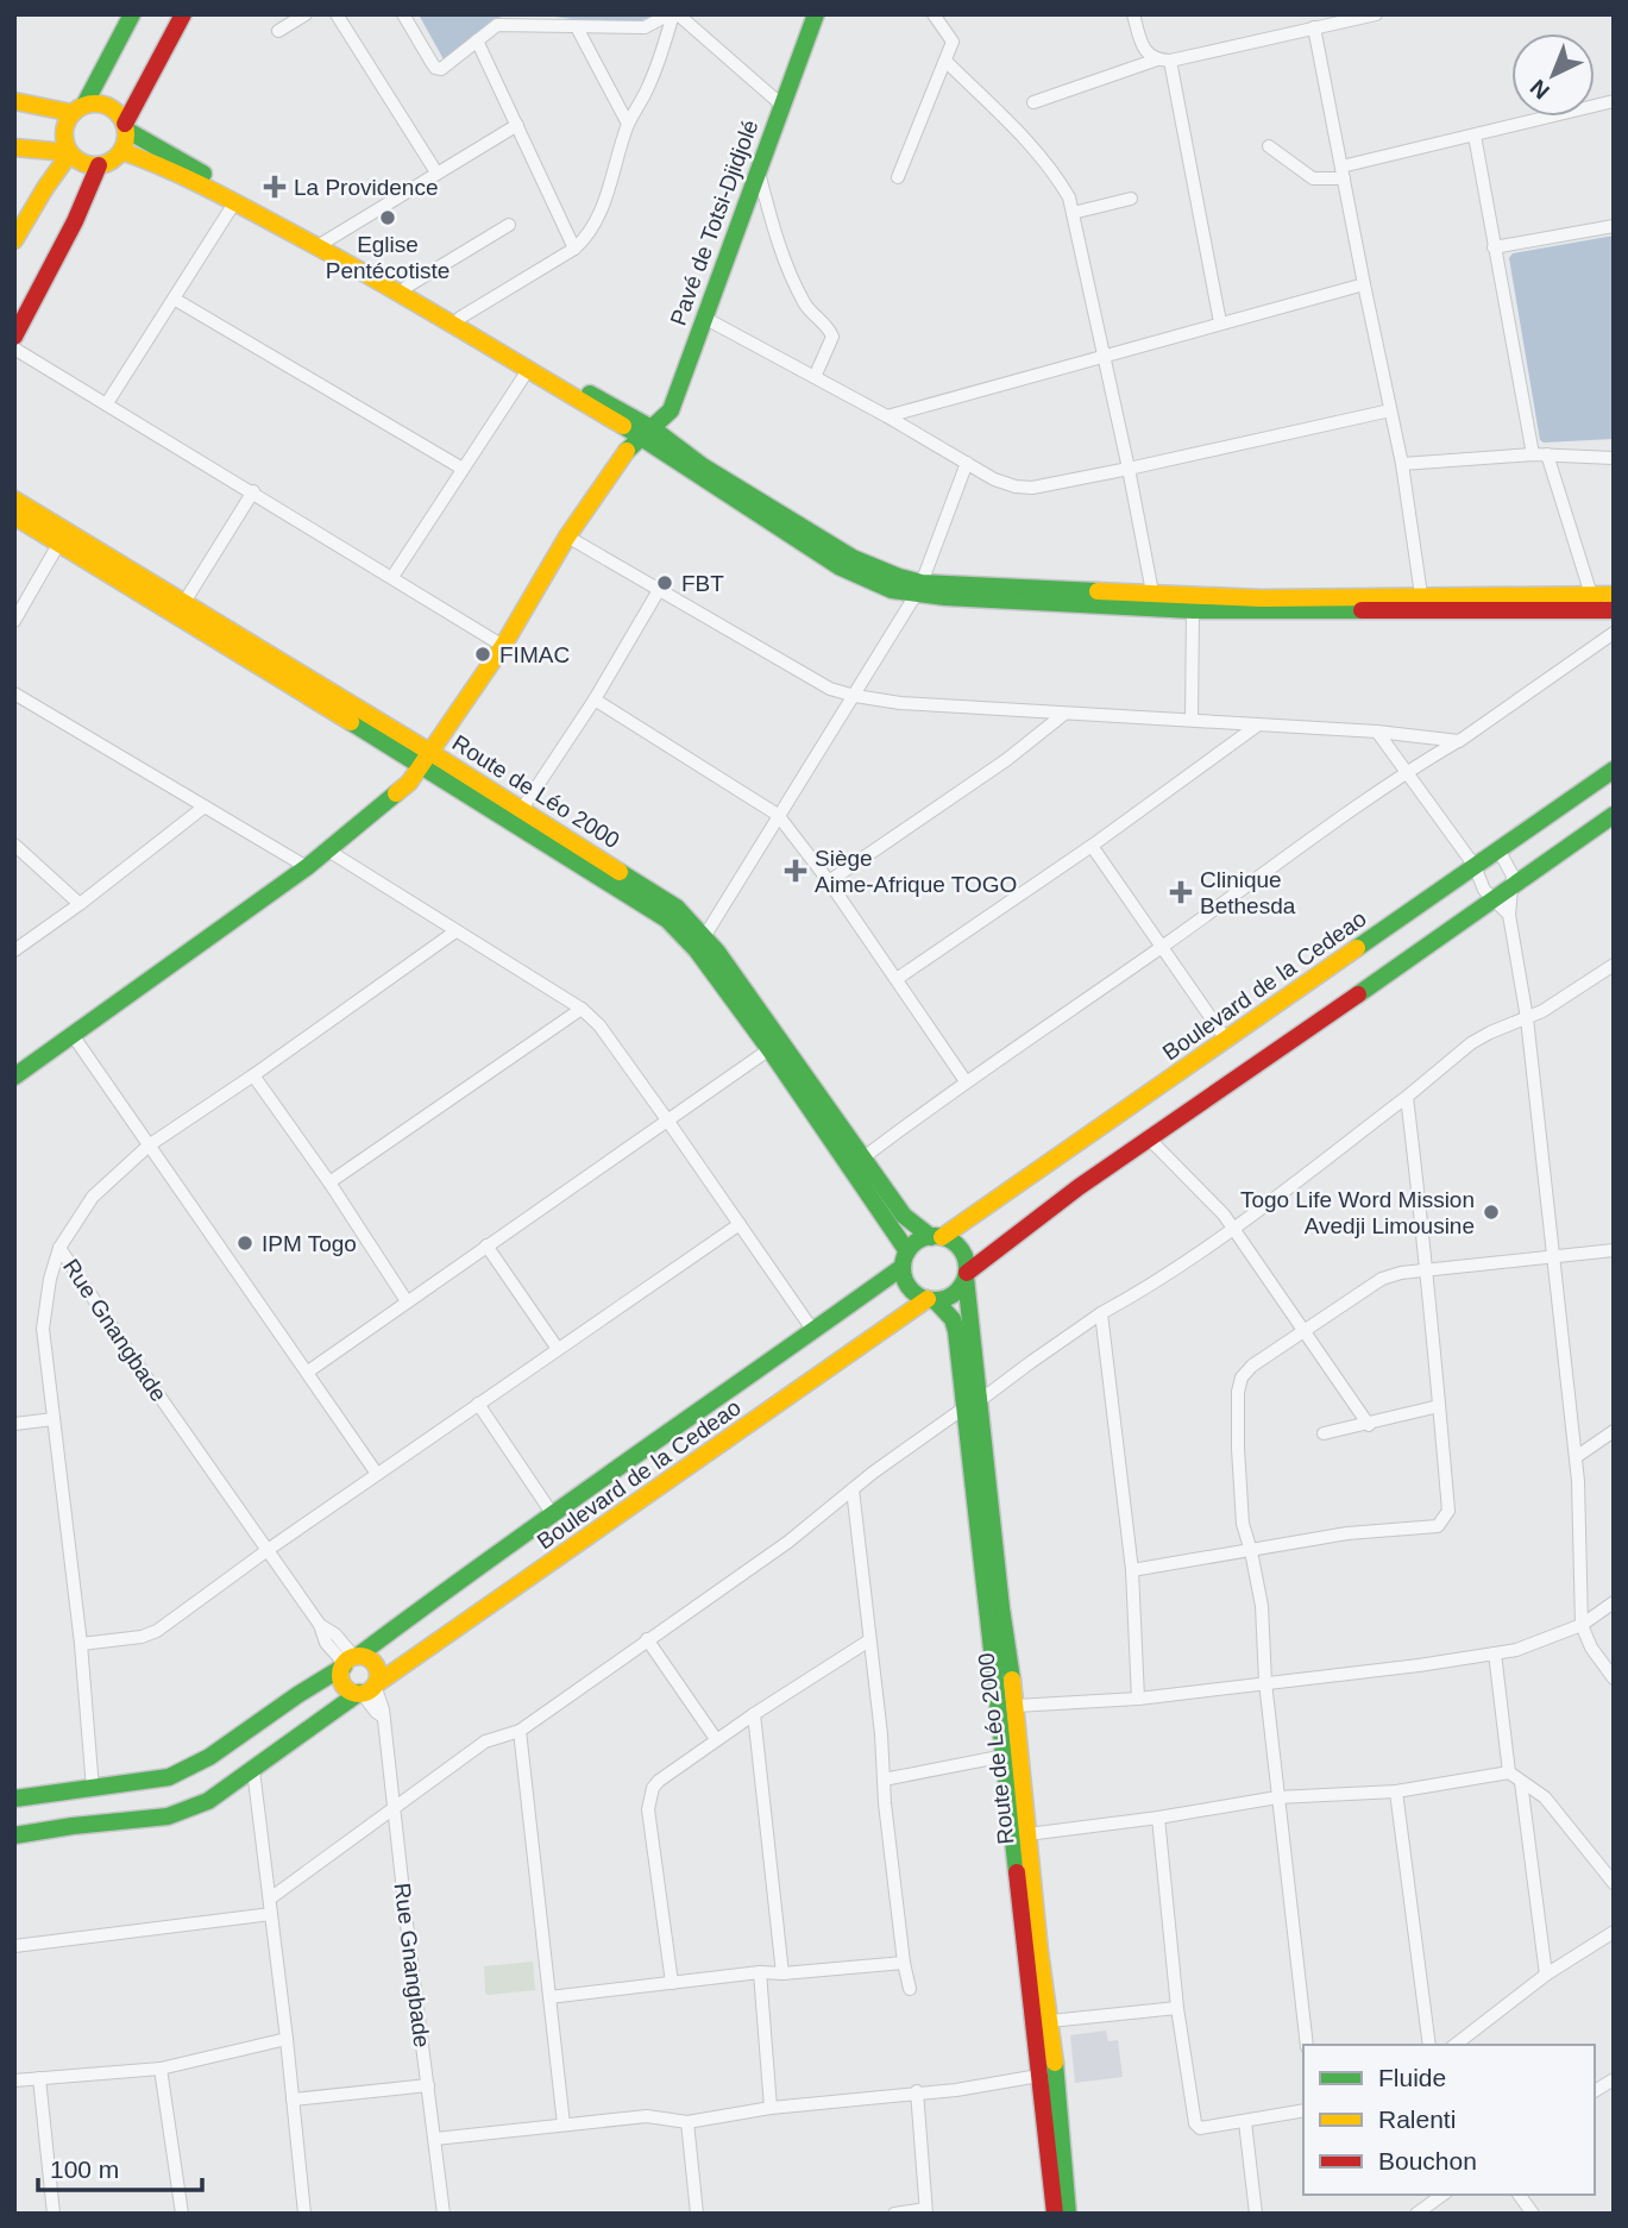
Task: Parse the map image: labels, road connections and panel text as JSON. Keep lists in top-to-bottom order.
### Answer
{
  "streets": {
    "main road": ["Pavé de Totsi-Djidjolé", "Route de Léo 2000", "Boulevard de la Cedeao"],
    "street": ["Rue Gnangbade"]
  },
  "crossings": [
    ["Pavé de Totsi-Djidjolé", "Route de Léo 2000"],
    ["Route de Léo 2000", "Boulevard de la Cedeao"],
    ["Boulevard de la Cedeao", "Rue Gnangbade"]
  ],
  "places": {
    "health": ["La Providence", "Siège Aime-Afrique TOGO", "Clinique Bethesda"],
    "other": [
      "Eglise Pentécotiste",
      "FBT",
      "FIMAC",
      "Togo Life Word Mission Avedji Limousine",
      "IPM Togo"
    ]
  },
  "legend": ["Fluide", "Ralenti", "Bouchon"],
  "scale_bar": "100 m",
  "north": "bottom left"
}
